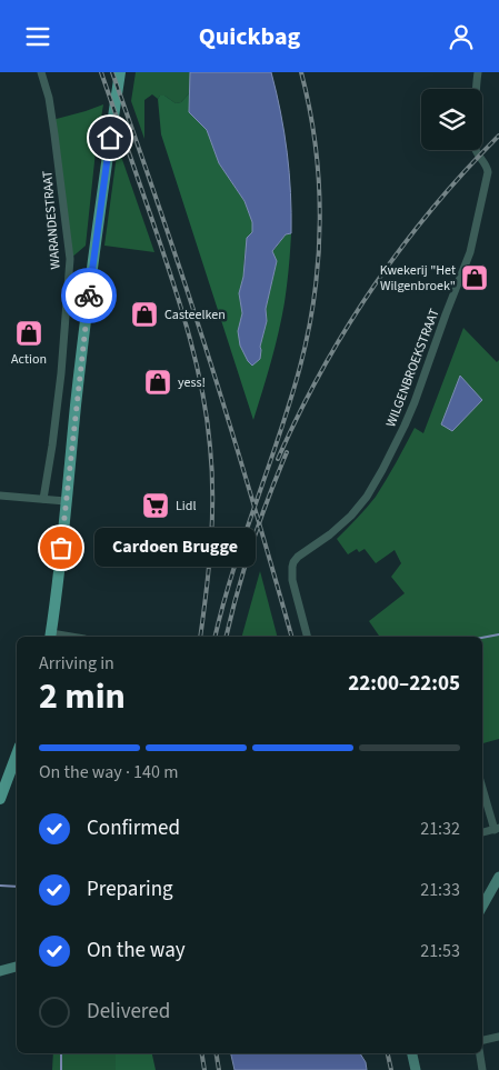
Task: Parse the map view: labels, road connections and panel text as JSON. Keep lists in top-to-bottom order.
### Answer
{
  "streets": {
    "street": ["WARANDESTRAAT", "WILGENBROEKSTRAAT"]
  },
  "places": {
    "shop": [
      "Kwekerij \"Het Wilgenbroek\"",
      "Casteelken",
      "Action",
      "yess!"
    ],
    "supermarket": ["Lidl"],
    "other": ["Cardoen Brugge"]
  },
  "page": {
    "header": "Quickbag",
    "bubble": "Cardoen Brugge",
    "heading": ["2 min", "Arriving in", "22:00–22:05"],
    "bar": "On the way · 140 m",
    "list": [
      ["Confirmed", "21:32"],
      ["Preparing", "21:33"],
      ["On the way", "21:53"],
      "Delivered"
    ]
  }
}
